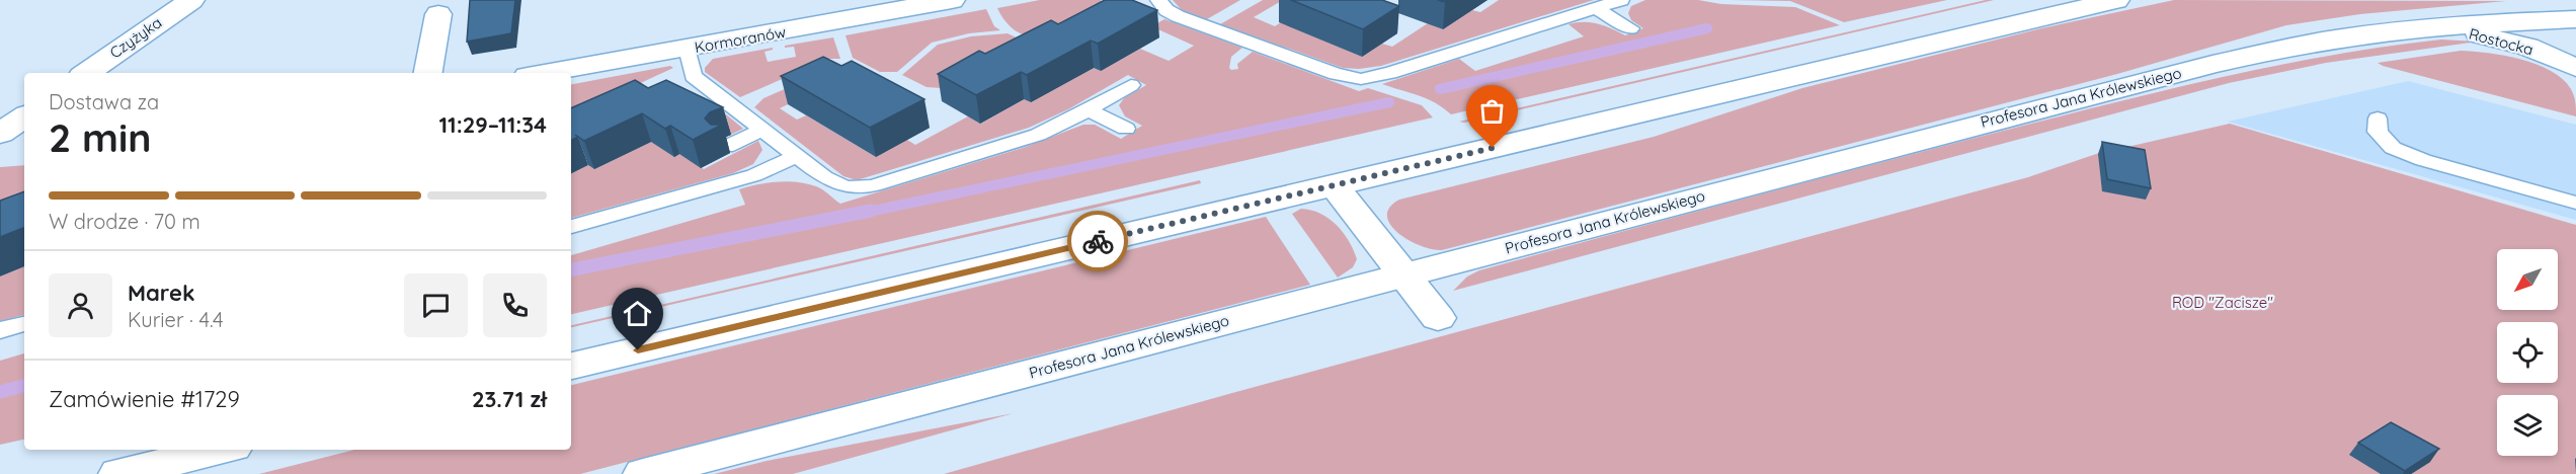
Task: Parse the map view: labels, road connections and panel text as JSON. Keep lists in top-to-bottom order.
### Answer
{
  "streets": {
    "street": [
      "Czyżyka",
      "Kormoranów",
      "Rostocka",
      "Profesora Jana Królewskiego"
    ]
  },
  "crossings": [
    ["Rostocka", "Profesora Jana Królewskiego"]
  ],
  "parks": ["ROD \"Zacisze\""],
  "north": "bottom left",
  "page": {
    "heading": ["2 min", "Dostawa za", "11:29–11:34"],
    "panel": [
      "Marek",
      "Kurier · 4.4",
      "Zamówienie #1729",
      "23.71 zł"
    ],
    "bar": "W drodze · 70 m"
  }
}
